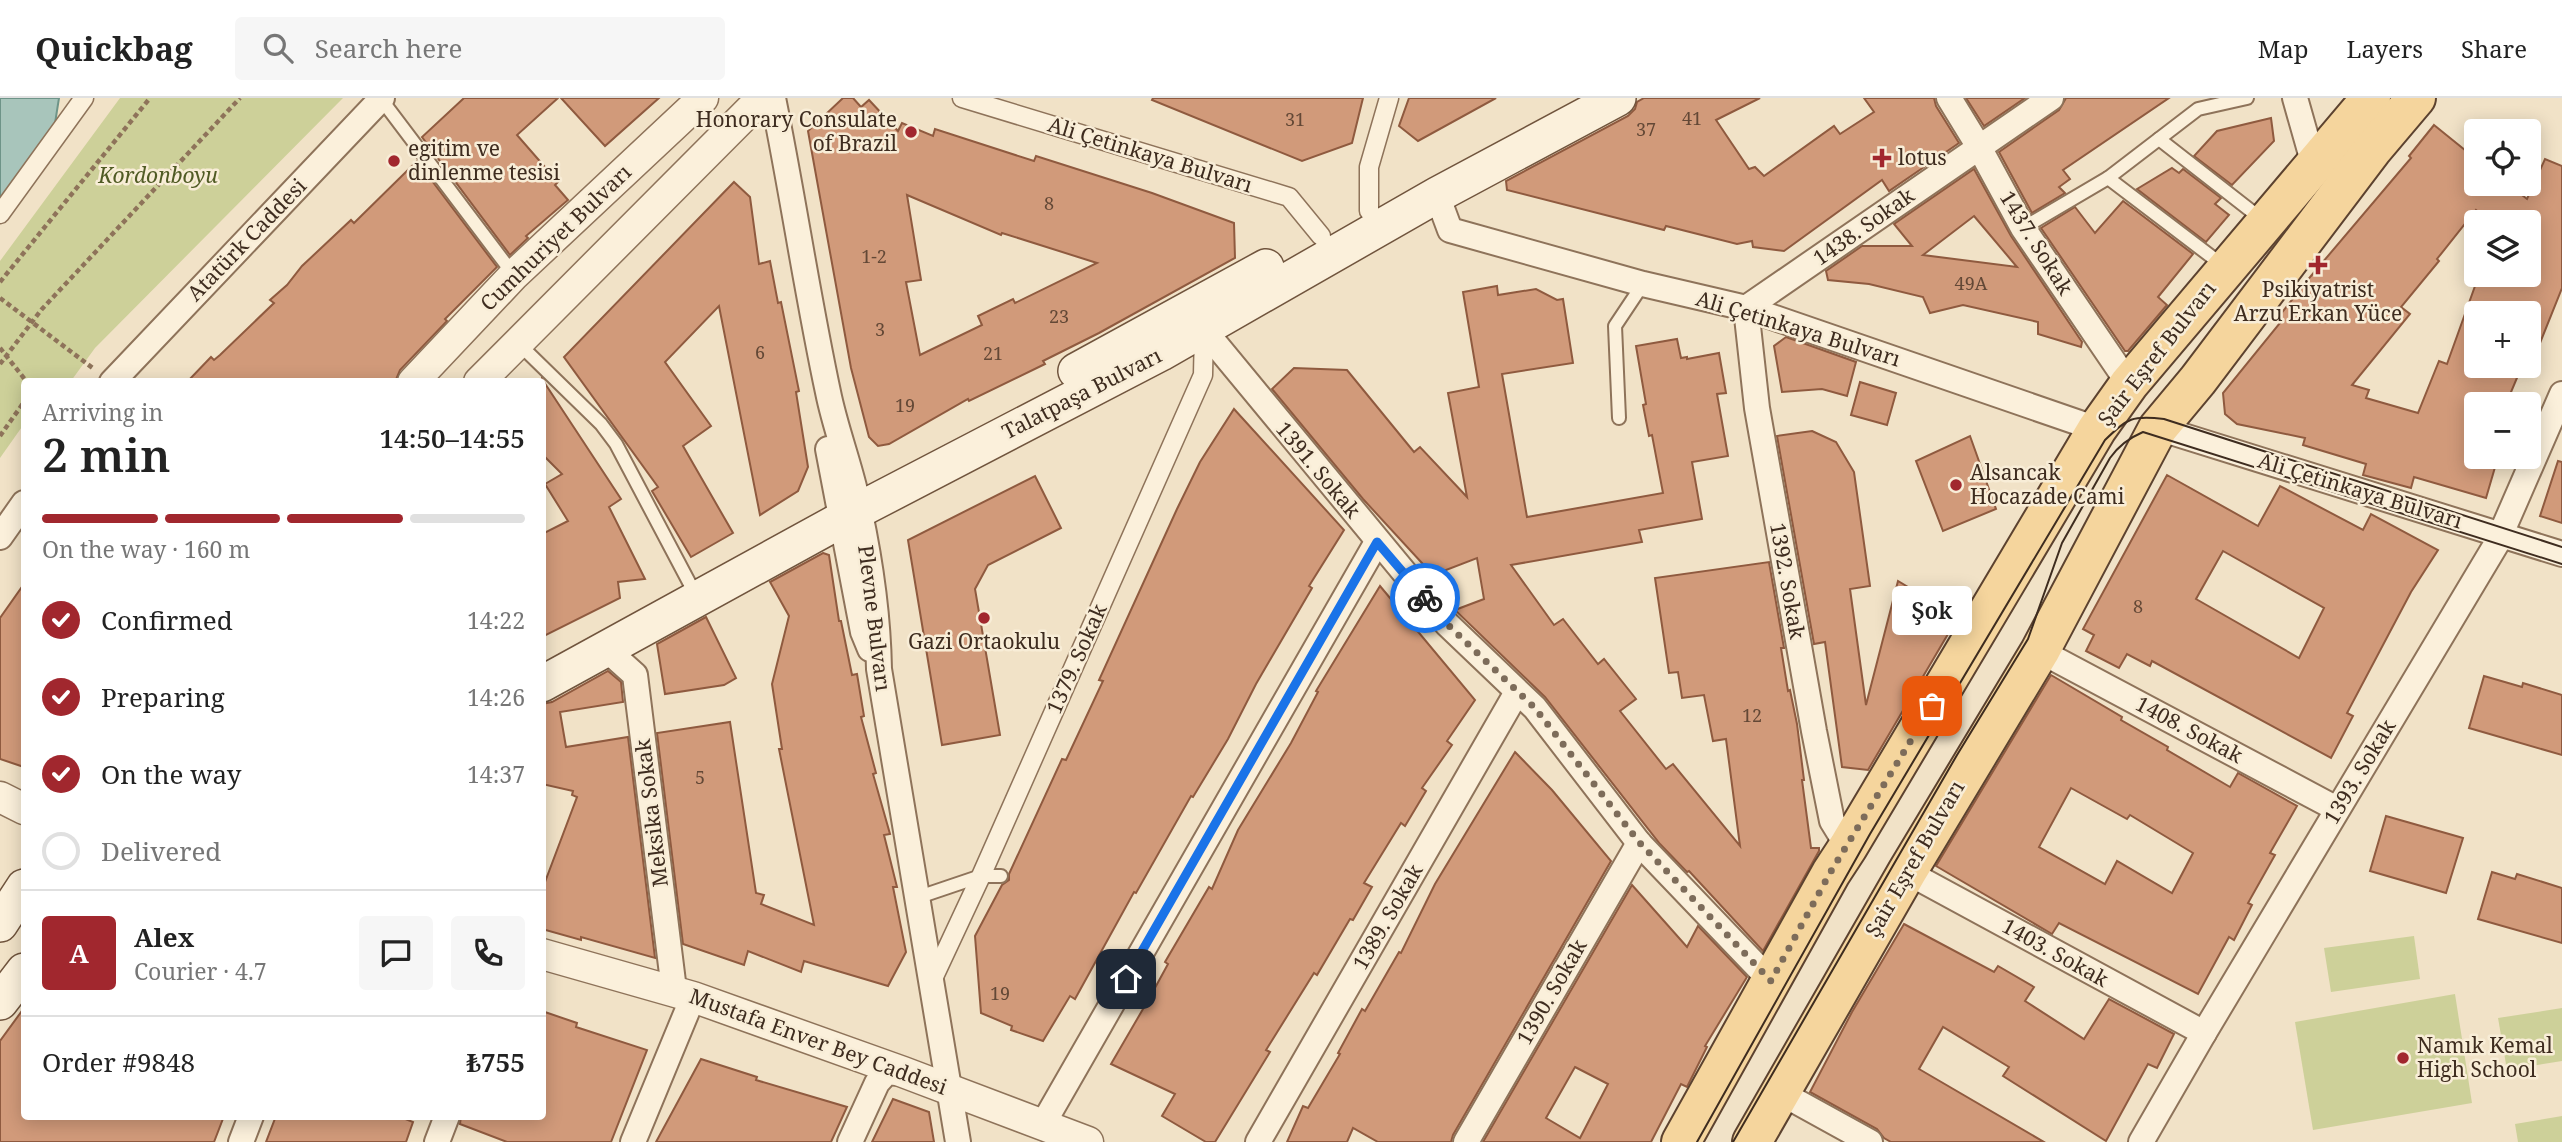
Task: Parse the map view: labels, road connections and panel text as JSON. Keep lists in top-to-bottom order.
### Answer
{
  "streets": {
    "main road": ["Şair Eşref Bulvarı", "Talatpaşa Bulvarı"],
    "street": [
      "Ali Çetinkaya Bulvarı",
      "1438. Sokak",
      "Cumhuriyet Bulvarı",
      "Atatürk Caddesi",
      "1437. Sokak",
      "1391. Sokak",
      "1392. Sokak",
      "Plevne Bulvarı",
      "1379. Sokak",
      "1408. Sokak",
      "1393. Sokak",
      "Meksika Sokak",
      "1389. Sokak",
      "1403. Sokak",
      "1390. Sokak",
      "Mustafa Enver Bey Caddesi"
    ]
  },
  "crossings": [
    ["Ali Çetinkaya Bulvarı", "1438. Sokak"],
    ["Ali Çetinkaya Bulvarı", "Şair Eşref Bulvarı"],
    ["Ali Çetinkaya Bulvarı", "Talatpaşa Bulvarı"],
    ["Ali Çetinkaya Bulvarı", "1392. Sokak"],
    ["Ali Çetinkaya Bulvarı", "1393. Sokak"],
    ["1438. Sokak", "1437. Sokak"],
    ["1438. Sokak", "1392. Sokak"],
    ["1437. Sokak", "Şair Eşref Bulvarı"],
    ["Şair Eşref Bulvarı", "1391. Sokak"],
    ["Şair Eşref Bulvarı", "1392. Sokak"],
    ["Şair Eşref Bulvarı", "1408. Sokak"],
    ["Şair Eşref Bulvarı", "1403. Sokak"],
    ["Talatpaşa Bulvarı", "1391. Sokak"],
    ["Talatpaşa Bulvarı", "Plevne Bulvarı"],
    ["Talatpaşa Bulvarı", "1379. Sokak"],
    ["Talatpaşa Bulvarı", "Meksika Sokak"],
    ["1391. Sokak", "1379. Sokak"],
    ["1391. Sokak", "1389. Sokak"],
    ["1391. Sokak", "1390. Sokak"],
    ["Plevne Bulvarı", "1379. Sokak"],
    ["Plevne Bulvarı", "Mustafa Enver Bey Caddesi"],
    ["1408. Sokak", "1393. Sokak"],
    ["1393. Sokak", "1403. Sokak"],
    ["Meksika Sokak", "Mustafa Enver Bey Caddesi"]
  ],
  "parks": ["Kordonboyu"],
  "places": {
    "other": [
      "Honorary Consulate of Brazil",
      "egitim ve dinlenme tesisi",
      "Alsancak Hocazade Cami",
      "Gazi Ortaokulu",
      "Şok",
      "Namık Kemal High School"
    ],
    "health": ["lotus", "Psikiyatrist Arzu Erkan Yüce"]
  },
  "house_numbers": [
    "41",
    "31",
    "37",
    "8",
    "1-2",
    "49A",
    "23",
    "3",
    "6",
    "21",
    "19",
    "8",
    "12",
    "5",
    "19"
  ],
  "page": {
    "header": "Quickbag",
    "search": "Search here",
    "nav": ["Map", "Layers", "Share"],
    "map_buttons": ["+", "−"],
    "heading": ["2 min", "Arriving in", "14:50–14:55"],
    "panel": [
      "Alex",
      "Courier · 4.7",
      "Order #9848",
      "₺755"
    ],
    "bar": "On the way · 160 m",
    "list": [
      ["Confirmed", "14:22"],
      ["Preparing", "14:26"],
      ["On the way", "14:37"],
      "Delivered"
    ],
    "bubble": "Şok",
    "round": "A"
  }
}
